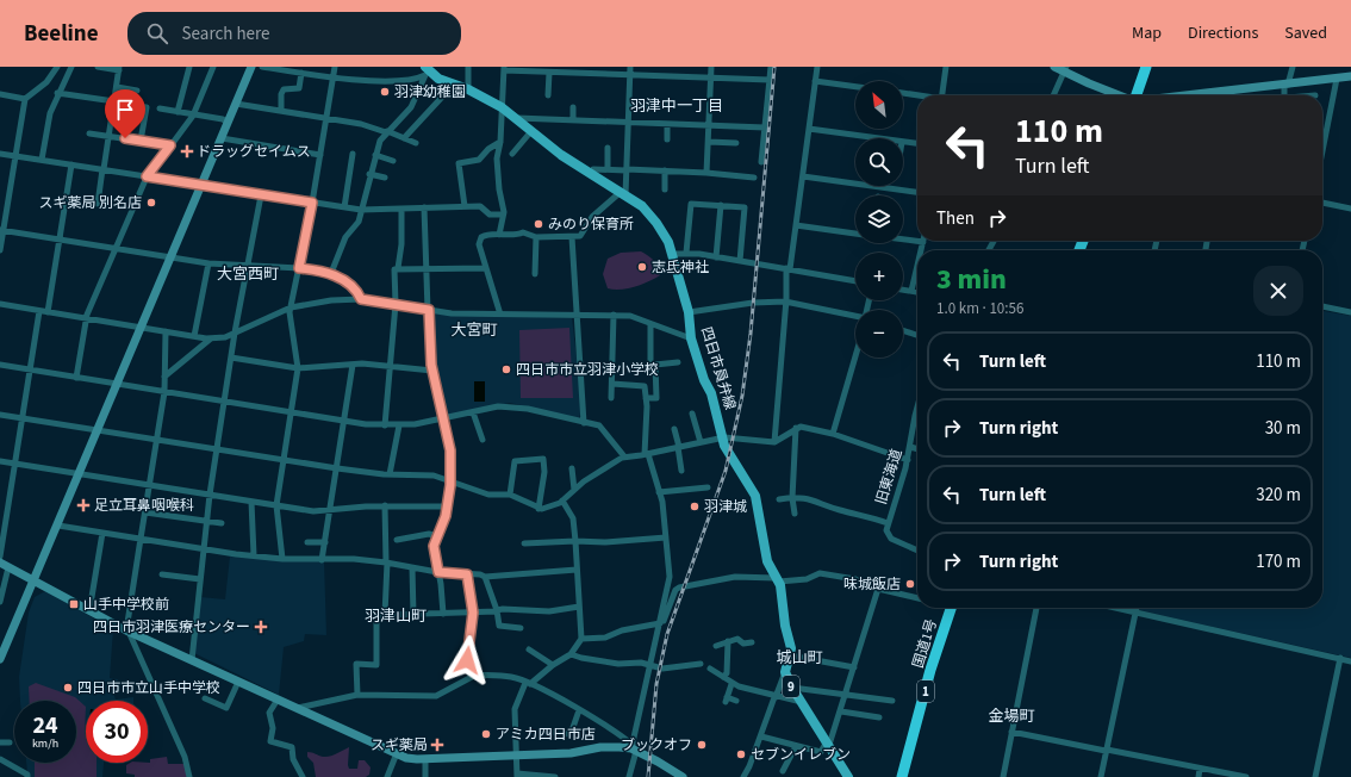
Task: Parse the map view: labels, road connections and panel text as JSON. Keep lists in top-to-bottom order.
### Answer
{
  "streets": {
    "highway": ["国道1号", "1"],
    "main road": ["四日市員弁線", "9"],
    "street": ["旧東海道"]
  },
  "crossings": [
    ["四日市員弁線", "9"]
  ],
  "districts": [
    "羽津中一丁目",
    "大宮西町",
    "大宮町",
    "羽津山町",
    "城山町",
    "金場町"
  ],
  "places": {
    "other": [
      "羽津幼稚園",
      "スギ薬局 別名店",
      "みのり保育所",
      "志氐神社",
      "四日市市立羽津小学校",
      "羽津城",
      "味城飯店",
      "四日市市立山手中学校",
      "アミカ四日市店",
      "ブックオフ",
      "セブンイレブン"
    ],
    "health": [
      "ドラッグセイムス",
      "足立耳鼻咽喉科",
      "四日市羽津医療センター",
      "スギ薬局"
    ],
    "transit": ["山手中学校前"]
  },
  "north": "top left",
  "page": {
    "header": "Beeline",
    "search": "Search here",
    "nav": ["Map", "Directions", "Saved"],
    "map_buttons": ["+", "−"],
    "turn": ["110 m", "Turn left"],
    "then": "Then",
    "heading": ["3 min", "1.0 km · 10:56"],
    "list": [
      {
        "name": "Turn left",
        "value": "110 m"
      },
      {
        "name": "Turn right",
        "value": "30 m"
      },
      {
        "name": "Turn left",
        "value": "320 m"
      },
      {
        "name": "Turn right",
        "value": "170 m"
      }
    ],
    "speed": "24 km/h",
    "limit": "30"
  }
}
